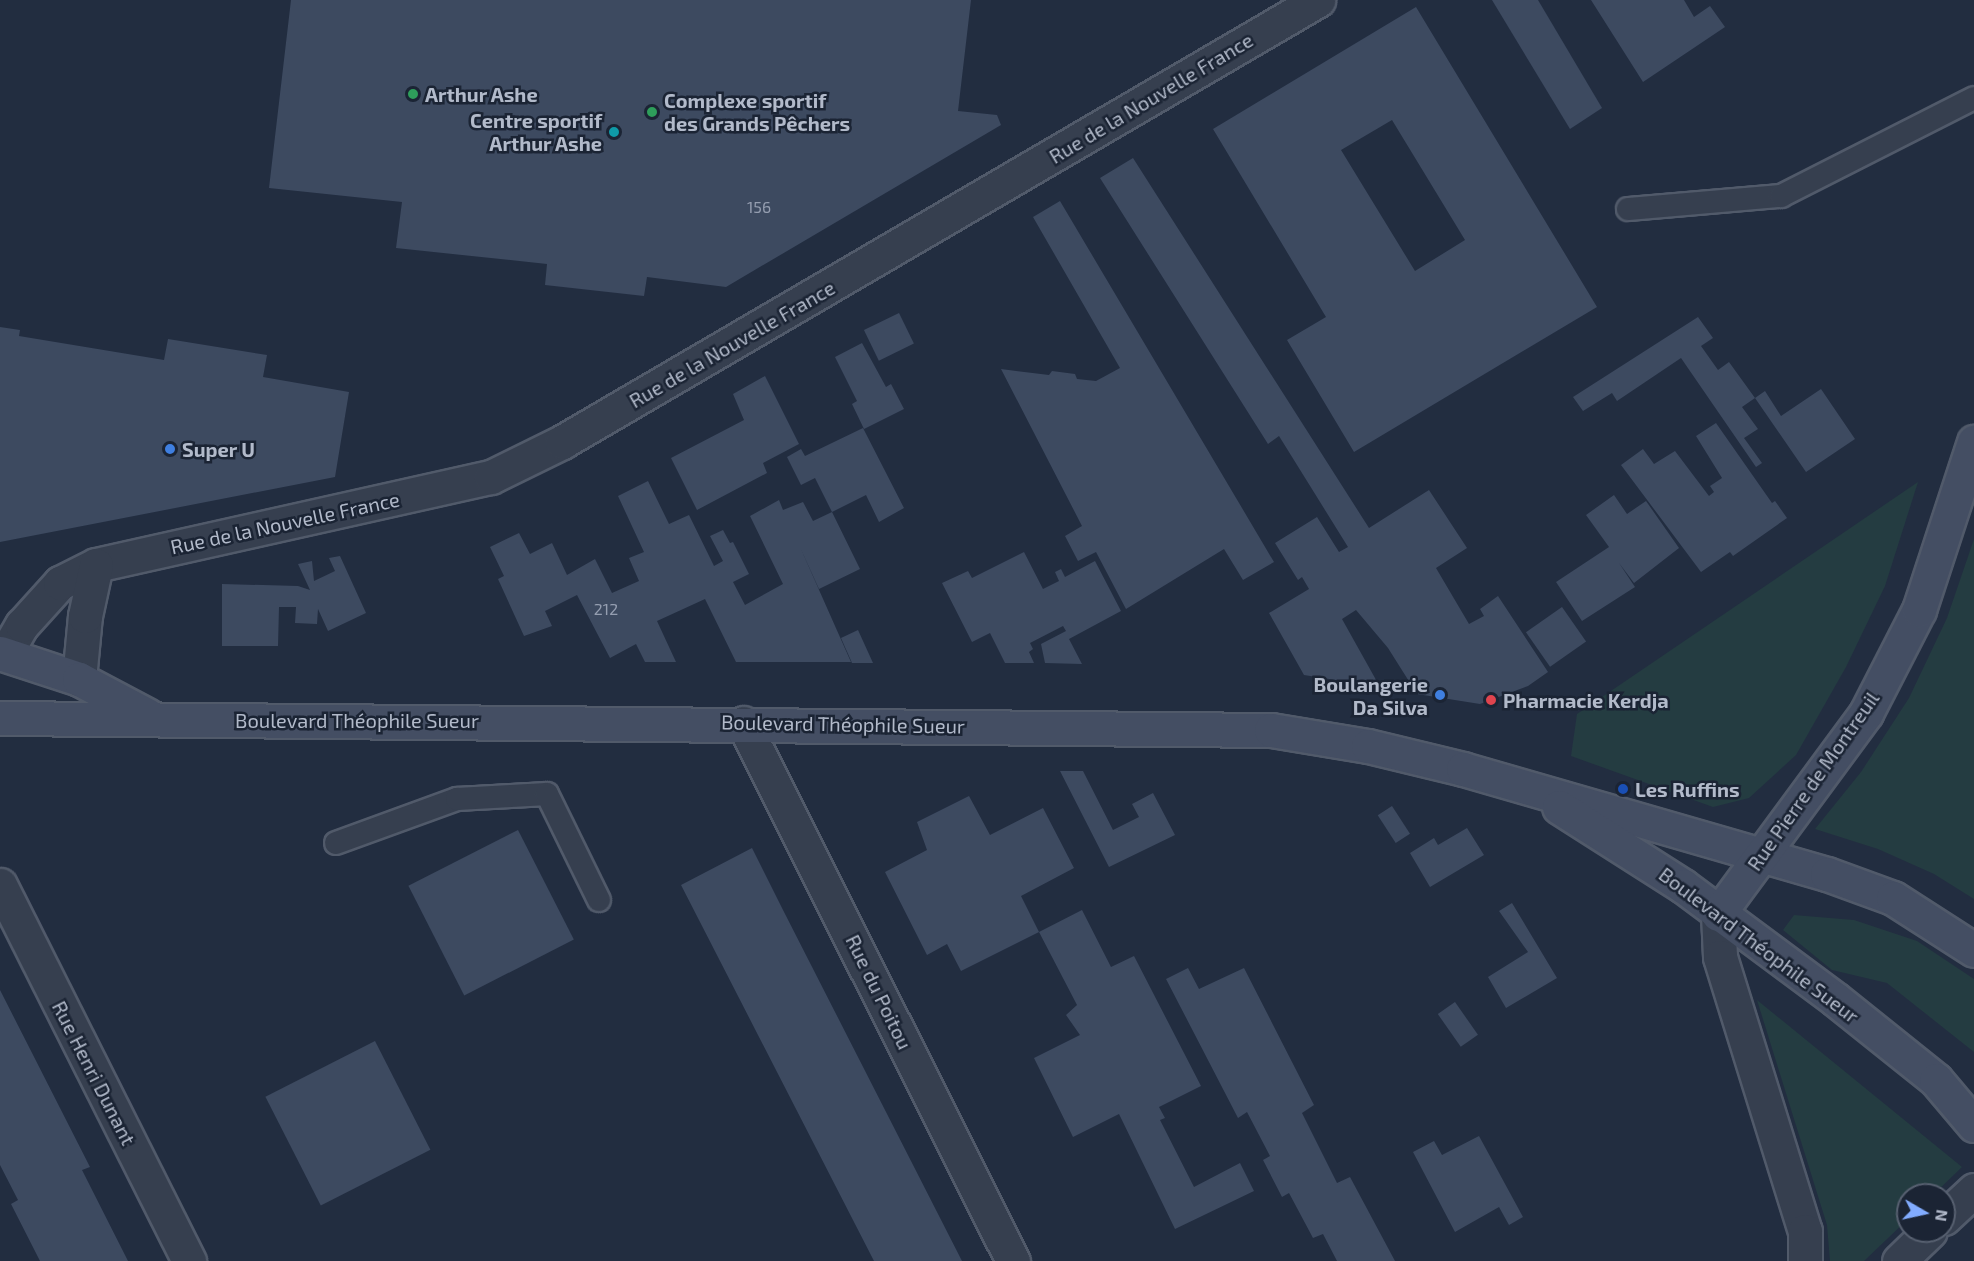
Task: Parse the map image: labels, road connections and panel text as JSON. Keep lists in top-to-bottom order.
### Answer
{
  "streets": {
    "main road": ["Boulevard Théophile Sueur", "Rue Pierre de Montreuil"],
    "street": ["Rue de la Nouvelle France", "Rue du Poitou", "Rue Henri Dunant"]
  },
  "crossings": [
    ["Rue de la Nouvelle France", "Boulevard Théophile Sueur"],
    ["Boulevard Théophile Sueur", "Rue Pierre de Montreuil"],
    ["Boulevard Théophile Sueur", "Rue du Poitou"]
  ],
  "places": [
    "Arthur Ashe",
    "Complexe sportif des Grands Pêchers",
    "Centre sportif Arthur Ashe",
    "Super U",
    "Boulangerie Da Silva",
    "Pharmacie Kerdja",
    "Les Ruffins"
  ],
  "house_numbers": ["156", "212"],
  "north": "right"
}
